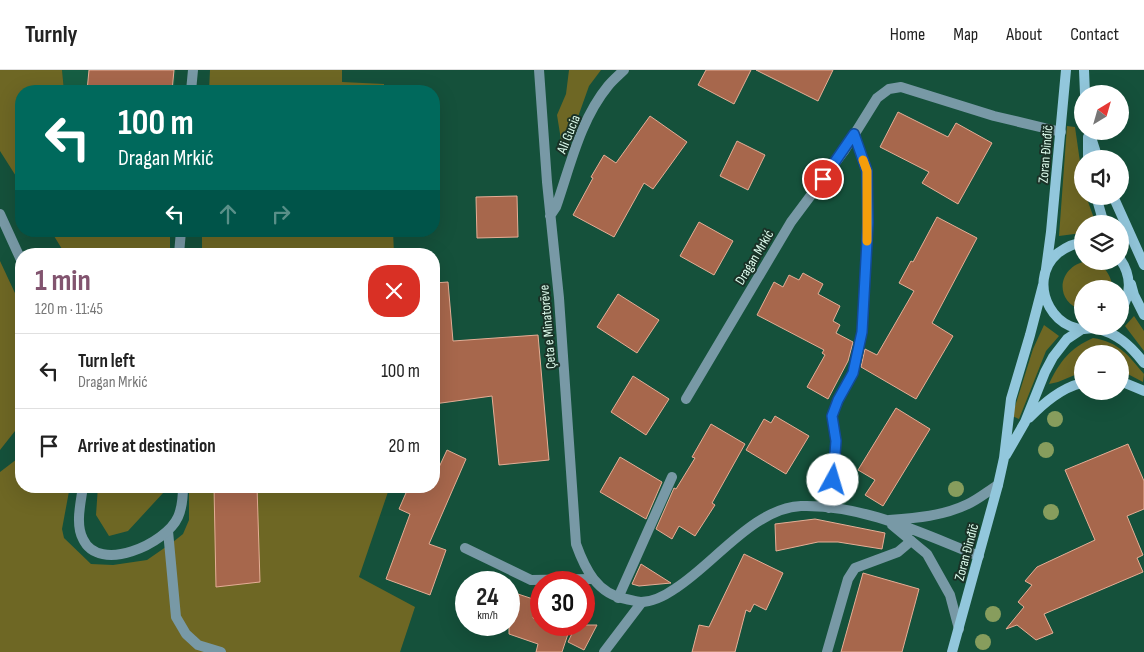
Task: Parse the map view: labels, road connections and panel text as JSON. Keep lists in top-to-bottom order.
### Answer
{
  "streets": {
    "main road": ["Zoran Đinđič"],
    "street": ["Ali Gucia", "Dragan Mrkić", "Çeta e Minatorëve"]
  },
  "crossings": [
    ["Ali Gucia", "Çeta e Minatorëve"],
    ["Zoran Đinđič", "Dragan Mrkić"],
    ["Zoran Đinđič", "Çeta e Minatorëve"]
  ],
  "north": "top right",
  "page": {
    "header": "Turnly",
    "nav": [
      "Home",
      "Map",
      "About",
      "Contact"
    ],
    "map_buttons": ["+", "−"],
    "turn": ["100 m", "Dragan Mrkić"],
    "heading": ["1 min", "120 m · 11:45"],
    "list": [
      {
        "name": "Turn left",
        "note": "Dragan Mrkić",
        "value": "100 m"
      },
      {
        "name": "Arrive at destination",
        "value": "20 m"
      }
    ],
    "speed": "24 km/h",
    "limit": "30"
  }
}
